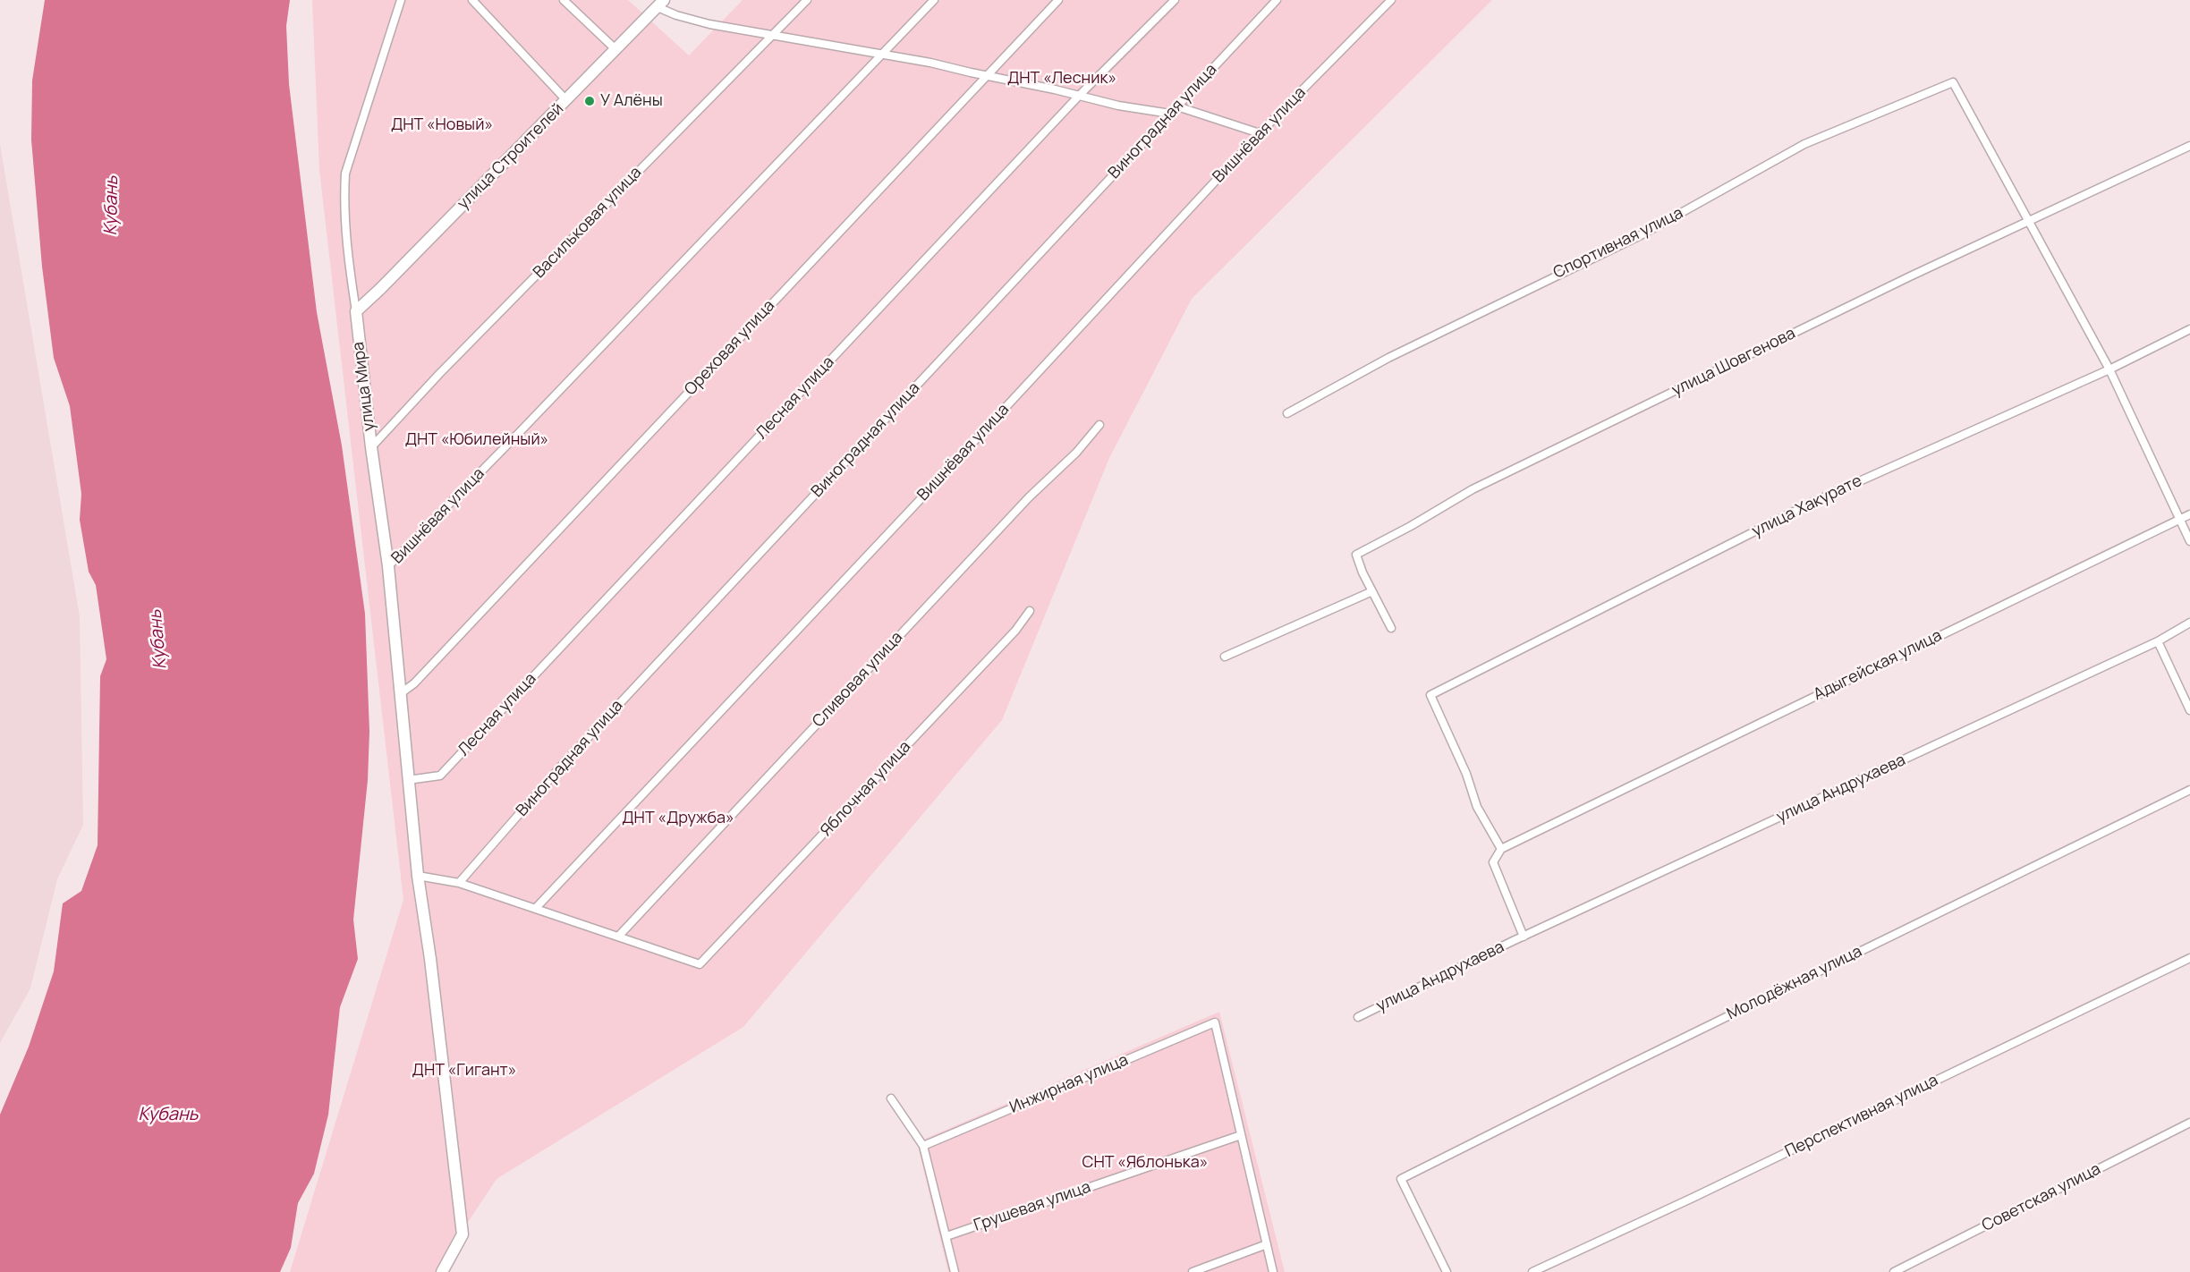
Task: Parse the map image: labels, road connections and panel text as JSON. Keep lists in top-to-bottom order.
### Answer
{
  "streets": {
    "street": [
      "Виноградная улица",
      "Вишнёвая улица",
      "улица Строителей",
      "Васильковая улица",
      "Спортивная улица",
      "Ореховая улица",
      "улица Шовгенова",
      "улица Мира",
      "Лесная улица",
      "улица Хакурате",
      "Адыгейская улица",
      "Сливовая улица",
      "Яблочная улица",
      "улица Андрухаева",
      "Молодёжная улица",
      "Инжирная улица",
      "Перспективная улица",
      "Советская улица",
      "Грушевая улица"
    ]
  },
  "crossings": [
    ["Вишнёвая улица", "улица Мира"],
    ["улица Строителей", "улица Мира"],
    ["Васильковая улица", "улица Мира"],
    ["Спортивная улица", "улица Шовгенова"],
    ["Ореховая улица", "улица Мира"],
    ["улица Мира", "Лесная улица"],
    ["улица Хакурате", "Адыгейская улица"],
    ["улица Хакурате", "улица Андрухаева"],
    ["Адыгейская улица", "улица Андрухаева"],
    ["Сливовая улица", "Яблочная улица"],
    ["Инжирная улица", "Грушевая улица"]
  ],
  "water": ["Кубань"],
  "parks": [
    "ДНТ «Лесник»",
    "ДНТ «Новый»",
    "ДНТ «Юбилейный»",
    "ДНТ «Дружба»",
    "ДНТ «Гигант»",
    "СНТ «Яблонька»"
  ],
  "places": ["У Алёны"]
}
